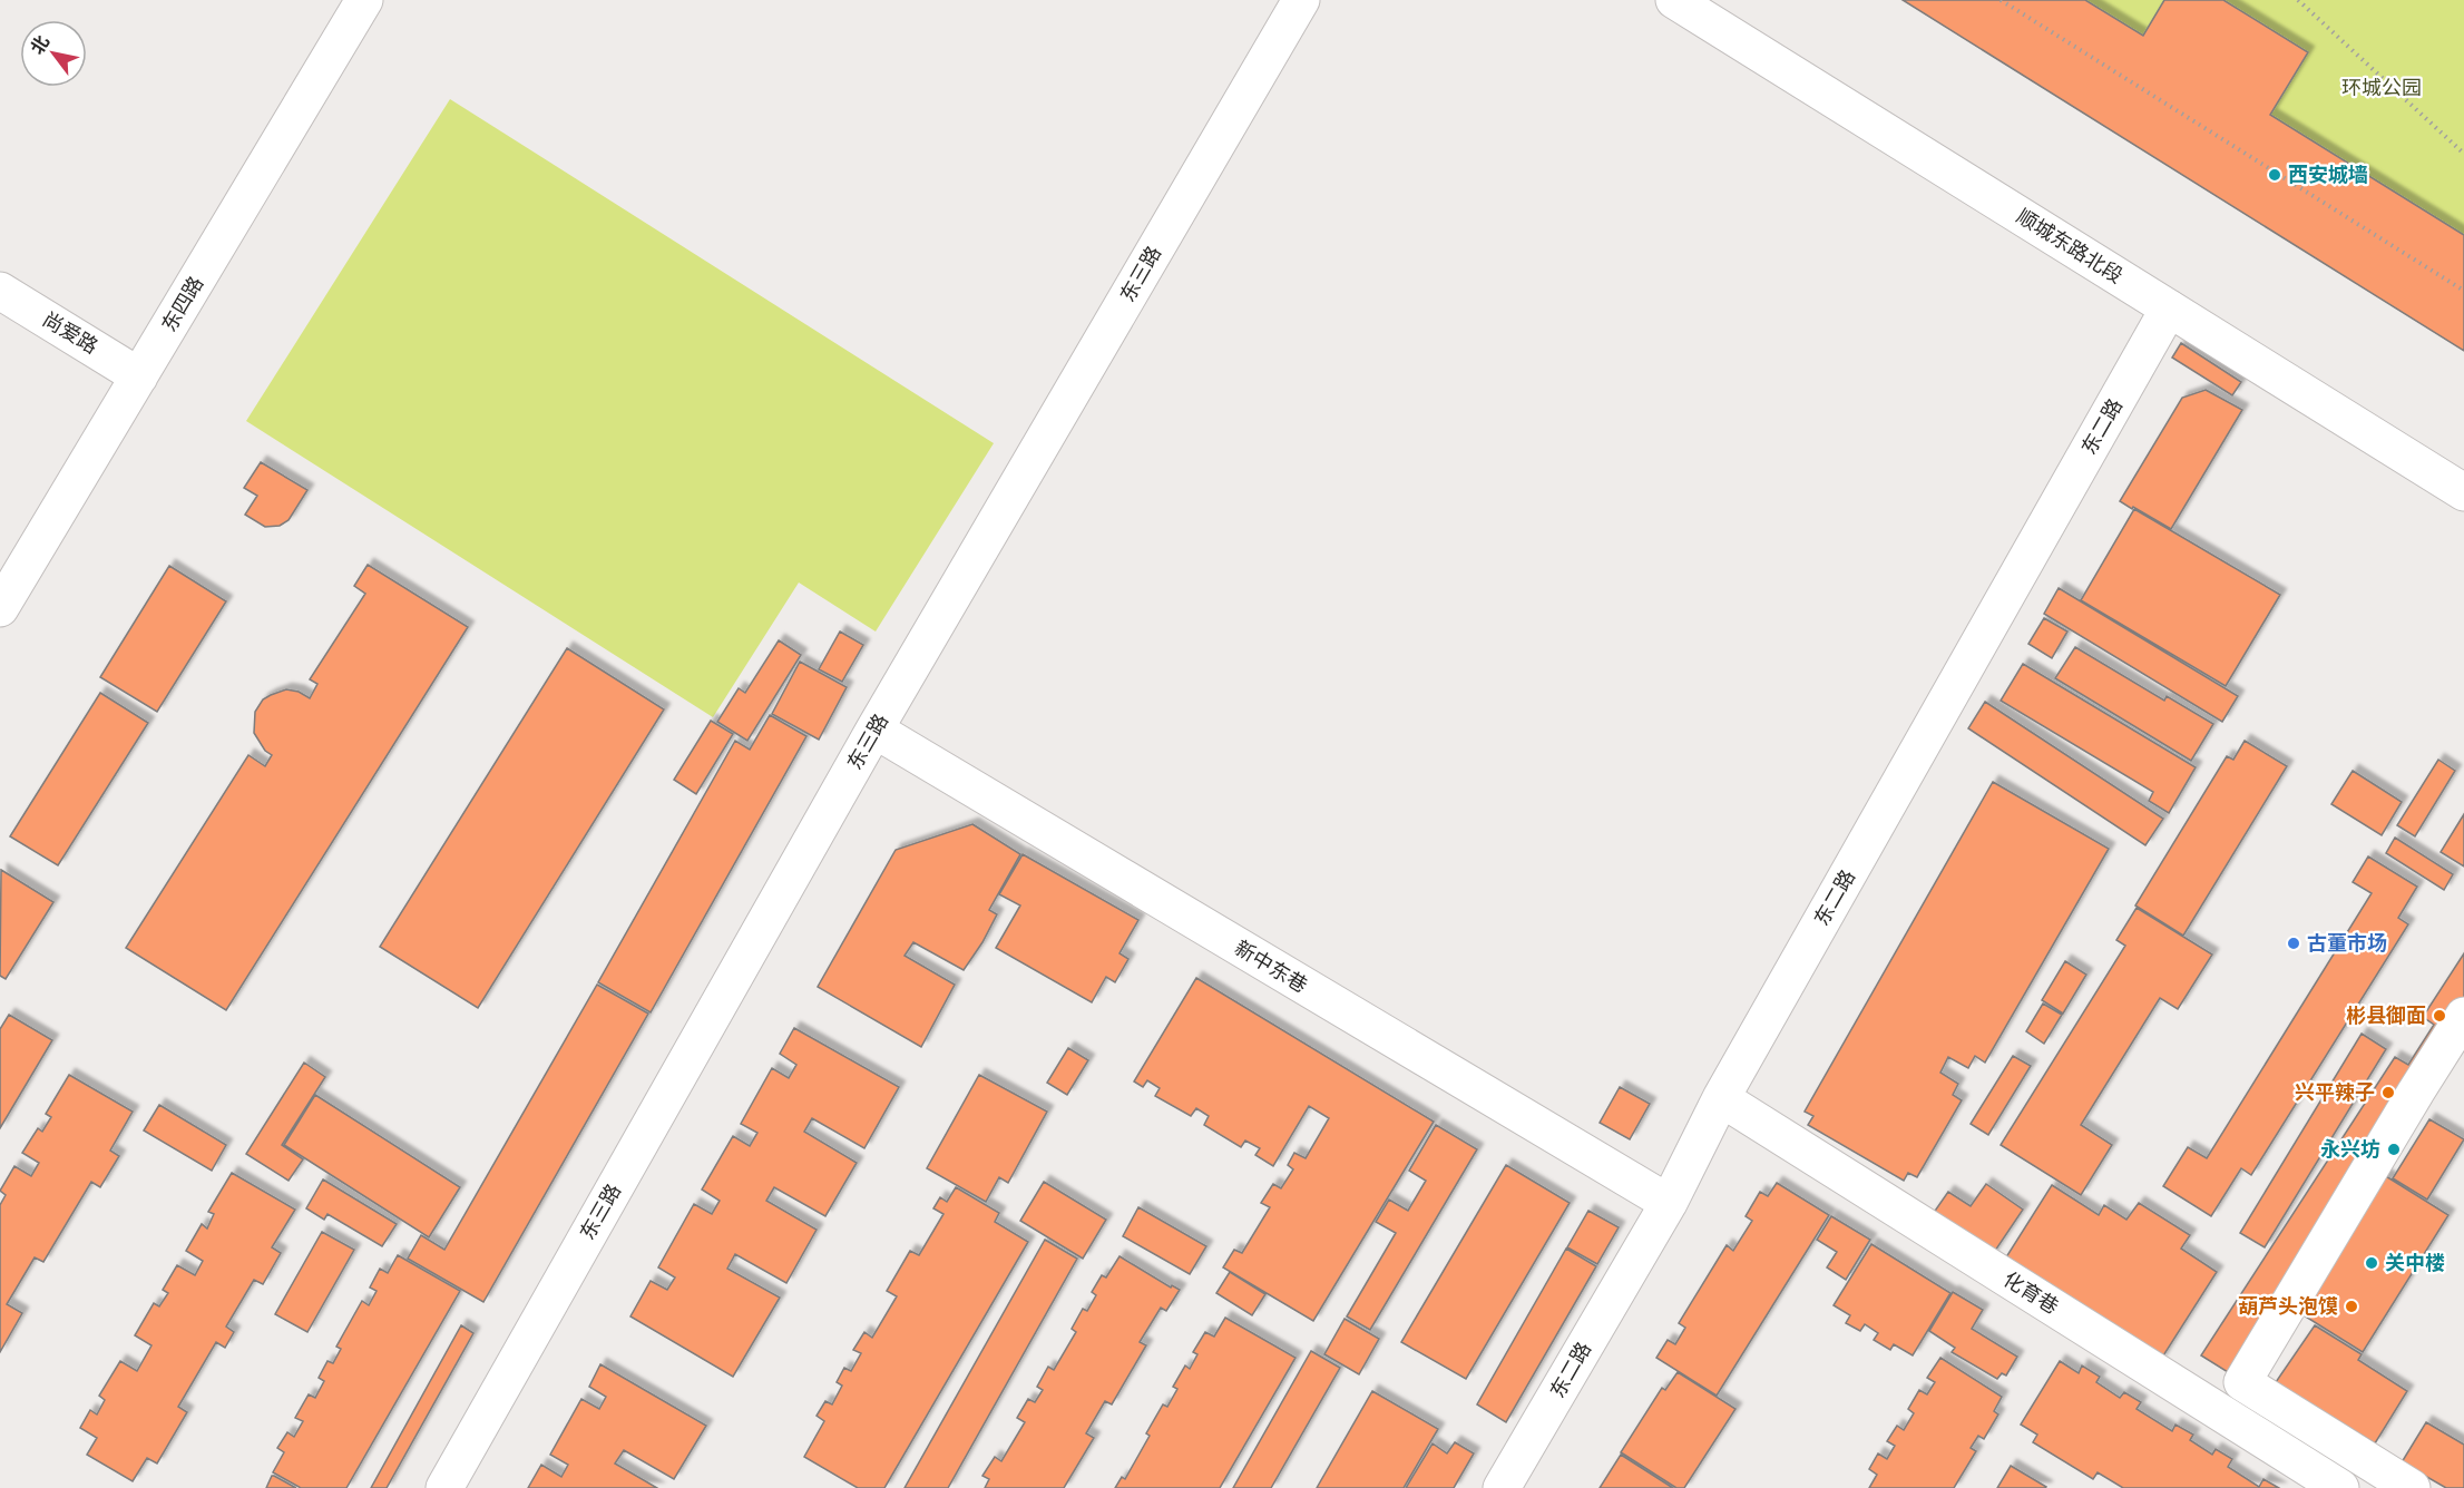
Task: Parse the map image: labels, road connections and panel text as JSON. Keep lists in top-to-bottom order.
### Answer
{
  "streets": {
    "street": [
      "顺城东路北段",
      "东三路",
      "东四路",
      "尚爱路",
      "东二路",
      "新中东巷",
      "化育巷"
    ]
  },
  "crossings": [
    ["顺城东路北段", "东二路"],
    ["东三路", "新中东巷"],
    ["东四路", "尚爱路"],
    ["东二路", "新中东巷"],
    ["东二路", "化育巷"]
  ],
  "parks": ["环城公园"],
  "places": [
    "西安城墙",
    "古董市场",
    "彬县御面",
    "兴平辣子",
    "永兴坊",
    "关中楼",
    "葫芦头泡馍"
  ],
  "north": "top left"
}
